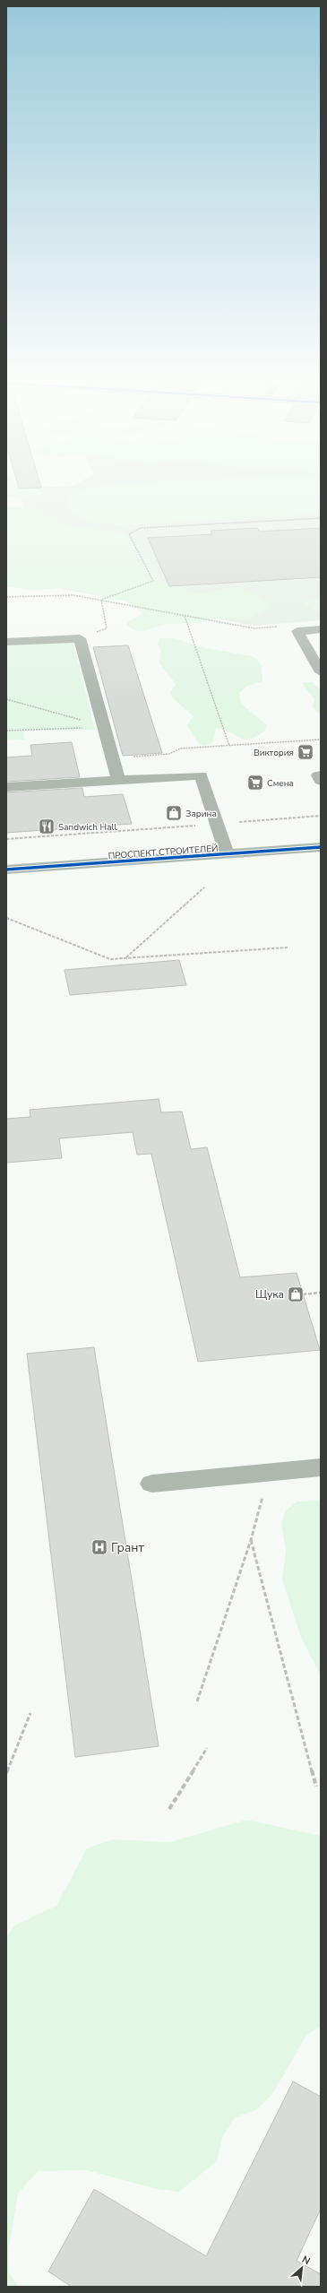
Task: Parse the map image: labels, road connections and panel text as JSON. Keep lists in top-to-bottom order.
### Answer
{
  "streets": {
    "street": ["ПРОСПЕКТ СТРОИТЕЛЕЙ"]
  },
  "places": {
    "supermarket": ["Виктория", "Смена"],
    "shop": ["Зарина", "Щука"],
    "restaurant": ["Sandwich Hall"],
    "hospital": ["Грант"]
  },
  "north": "top right"
}
